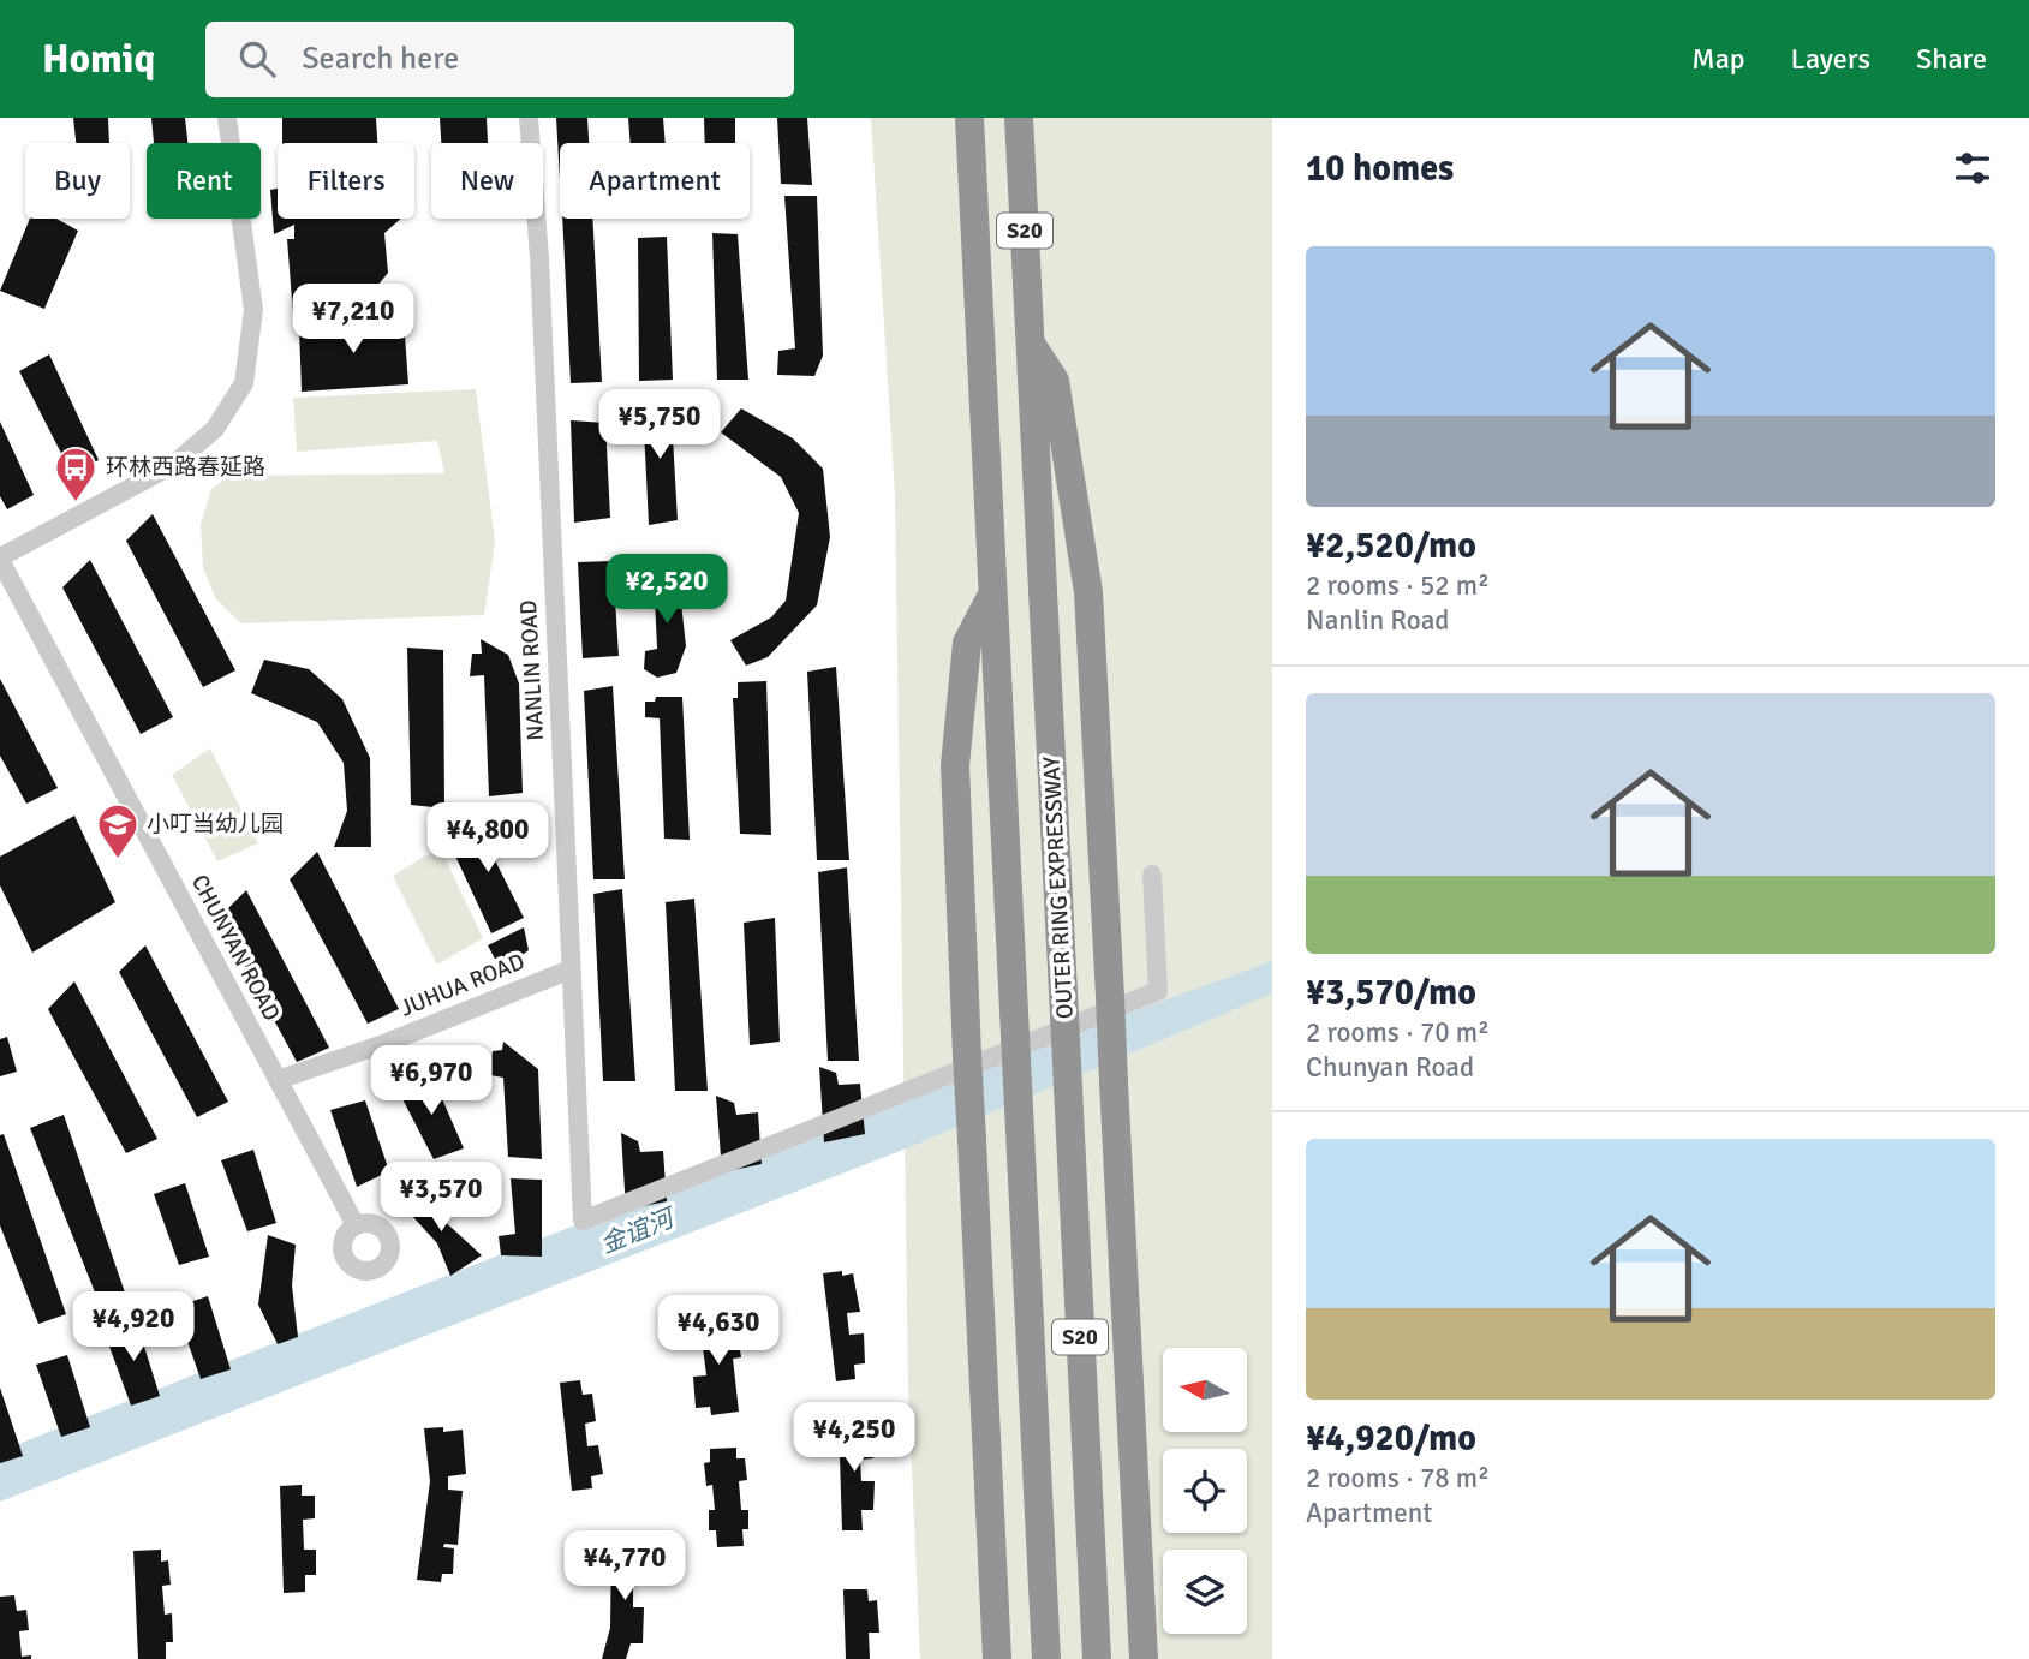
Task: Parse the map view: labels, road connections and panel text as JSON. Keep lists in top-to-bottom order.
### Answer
{
  "streets": {
    "highway": ["S20", "OUTER RING EXPRESSWAY"],
    "street": ["NANLIN ROAD", "CHUNYAN ROAD", "JUHUA ROAD"]
  },
  "crossings": [
    ["NANLIN ROAD", "JUHUA ROAD"],
    ["CHUNYAN ROAD", "JUHUA ROAD"]
  ],
  "water": ["金谊河"],
  "places": {
    "bus stop": ["环林西路春延路"],
    "school or university": ["小叮当幼儿园"]
  },
  "north": "left",
  "page": {
    "header": "Homiq",
    "search": "Search here",
    "nav": ["Map", "Layers", "Share"],
    "heading": "10 homes",
    "chip": [
      "Buy",
      "Rent",
      "Filters",
      "New",
      "Apartment"
    ],
    "list": [
      {
        "name": "¥2,520/mo",
        "note": "2 rooms · 52 m² · Nanlin Road"
      },
      {
        "name": "¥3,570/mo",
        "note": "2 rooms · 70 m² · Chunyan Road"
      },
      {
        "name": "¥4,920/mo",
        "note": "2 rooms · 78 m² · Apartment"
      }
    ],
    "price": [
      "¥7,210",
      "¥5,750",
      "¥2,520",
      "¥4,800",
      "¥6,970",
      "¥3,570",
      "¥4,920",
      "¥4,630",
      "¥4,250",
      "¥4,770"
    ]
  }
}
